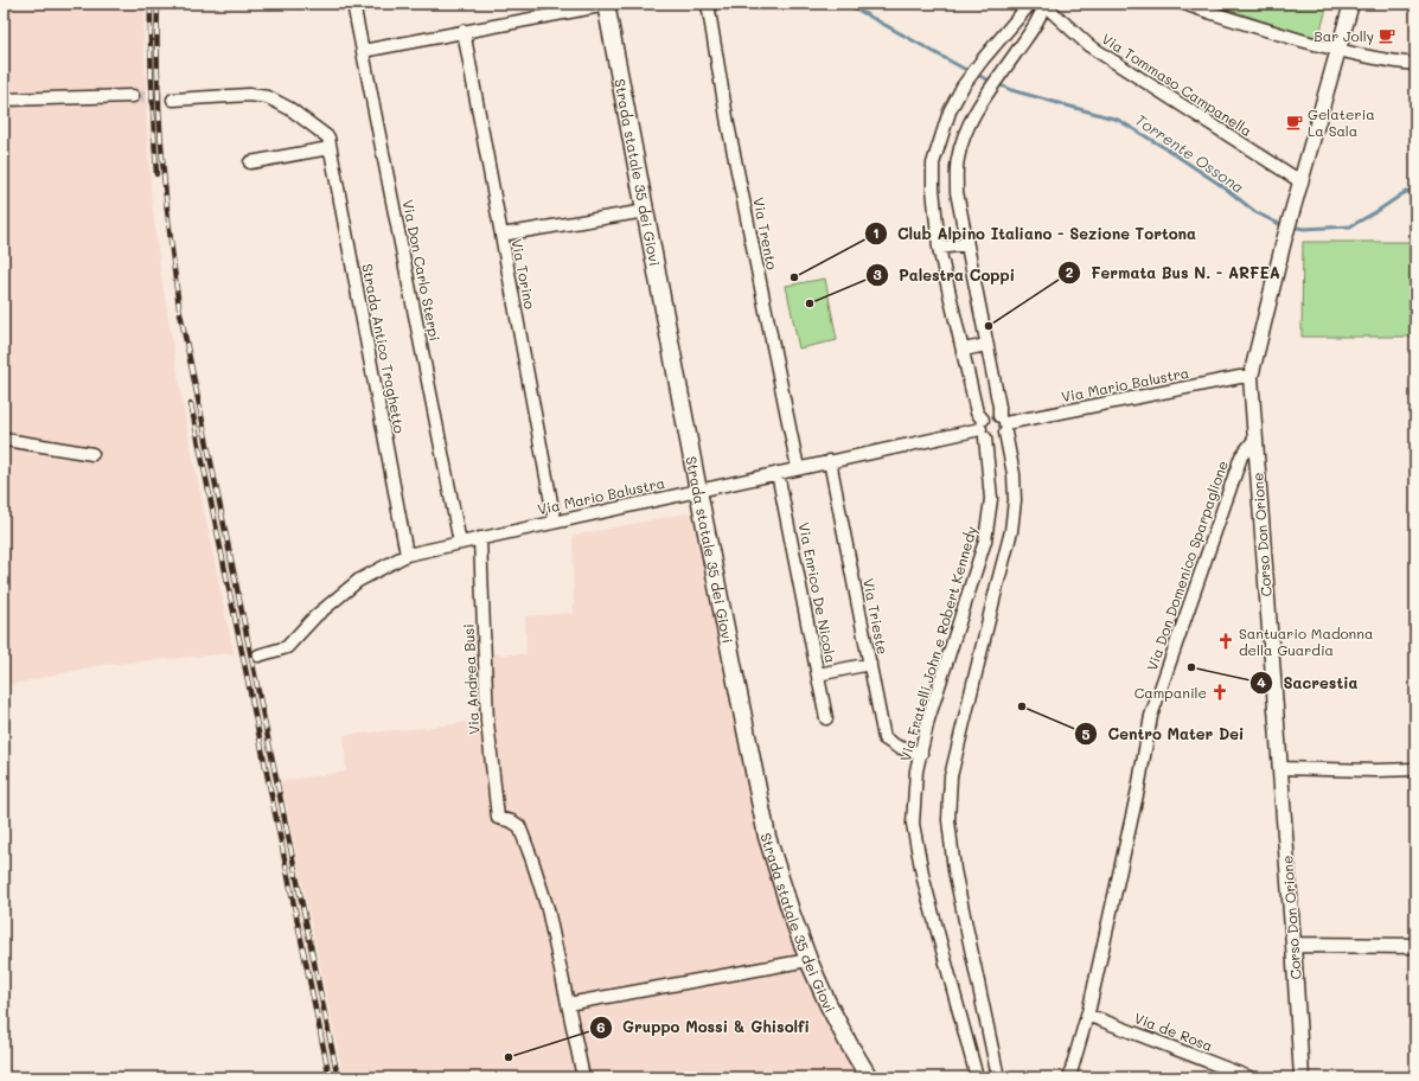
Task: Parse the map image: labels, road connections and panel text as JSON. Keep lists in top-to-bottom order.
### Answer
{
  "streets": {
    "main road": ["Strada statale 35 dei Giovi"],
    "street": [
      "Via Tommaso Campanella",
      "Via Trento",
      "Via Don Carlo Sterpi",
      "Via Torino",
      "Strada Antico Traghetto",
      "Via Mario Balustra",
      "Corso Don Orione",
      "Via Don Domenico Sparpaglione",
      "Via Enrico De Nicola",
      "Via Trieste",
      "Via Fratelli John e Robert Kennedy",
      "Via Andrea Busi",
      "Via de Rosa"
    ]
  },
  "crossings": [
    ["Via Tommaso Campanella", "Corso Don Orione"],
    ["Strada statale 35 dei Giovi", "Via Mario Balustra"],
    ["Via Trento", "Via Mario Balustra"],
    ["Via Don Carlo Sterpi", "Via Mario Balustra"],
    ["Via Torino", "Via Mario Balustra"],
    ["Strada Antico Traghetto", "Via Mario Balustra"],
    ["Via Mario Balustra", "Corso Don Orione"],
    ["Via Mario Balustra", "Via Enrico De Nicola"],
    ["Via Mario Balustra", "Via Trieste"],
    ["Via Mario Balustra", "Via Fratelli John e Robert Kennedy"],
    ["Via Mario Balustra", "Via Andrea Busi"],
    ["Corso Don Orione", "Via Don Domenico Sparpaglione"],
    ["Via Don Domenico Sparpaglione", "Via de Rosa"],
    ["Via Trieste", "Via Fratelli John e Robert Kennedy"]
  ],
  "water": ["Torrente Ossona"],
  "places": {
    "cafe": ["Bar Jolly", "Gelateria La Sala"],
    "other": [
      "Club Alpino Italiano - Sezione Tortona",
      "Palestra Coppi",
      "Fermata Bus N. - ARFEA",
      "Sacrestia",
      "Centro Mater Dei",
      "Gruppo Mossi & Ghisolfi"
    ],
    "church": ["Santuario Madonna della Guardia", "Campanile"]
  }
}
